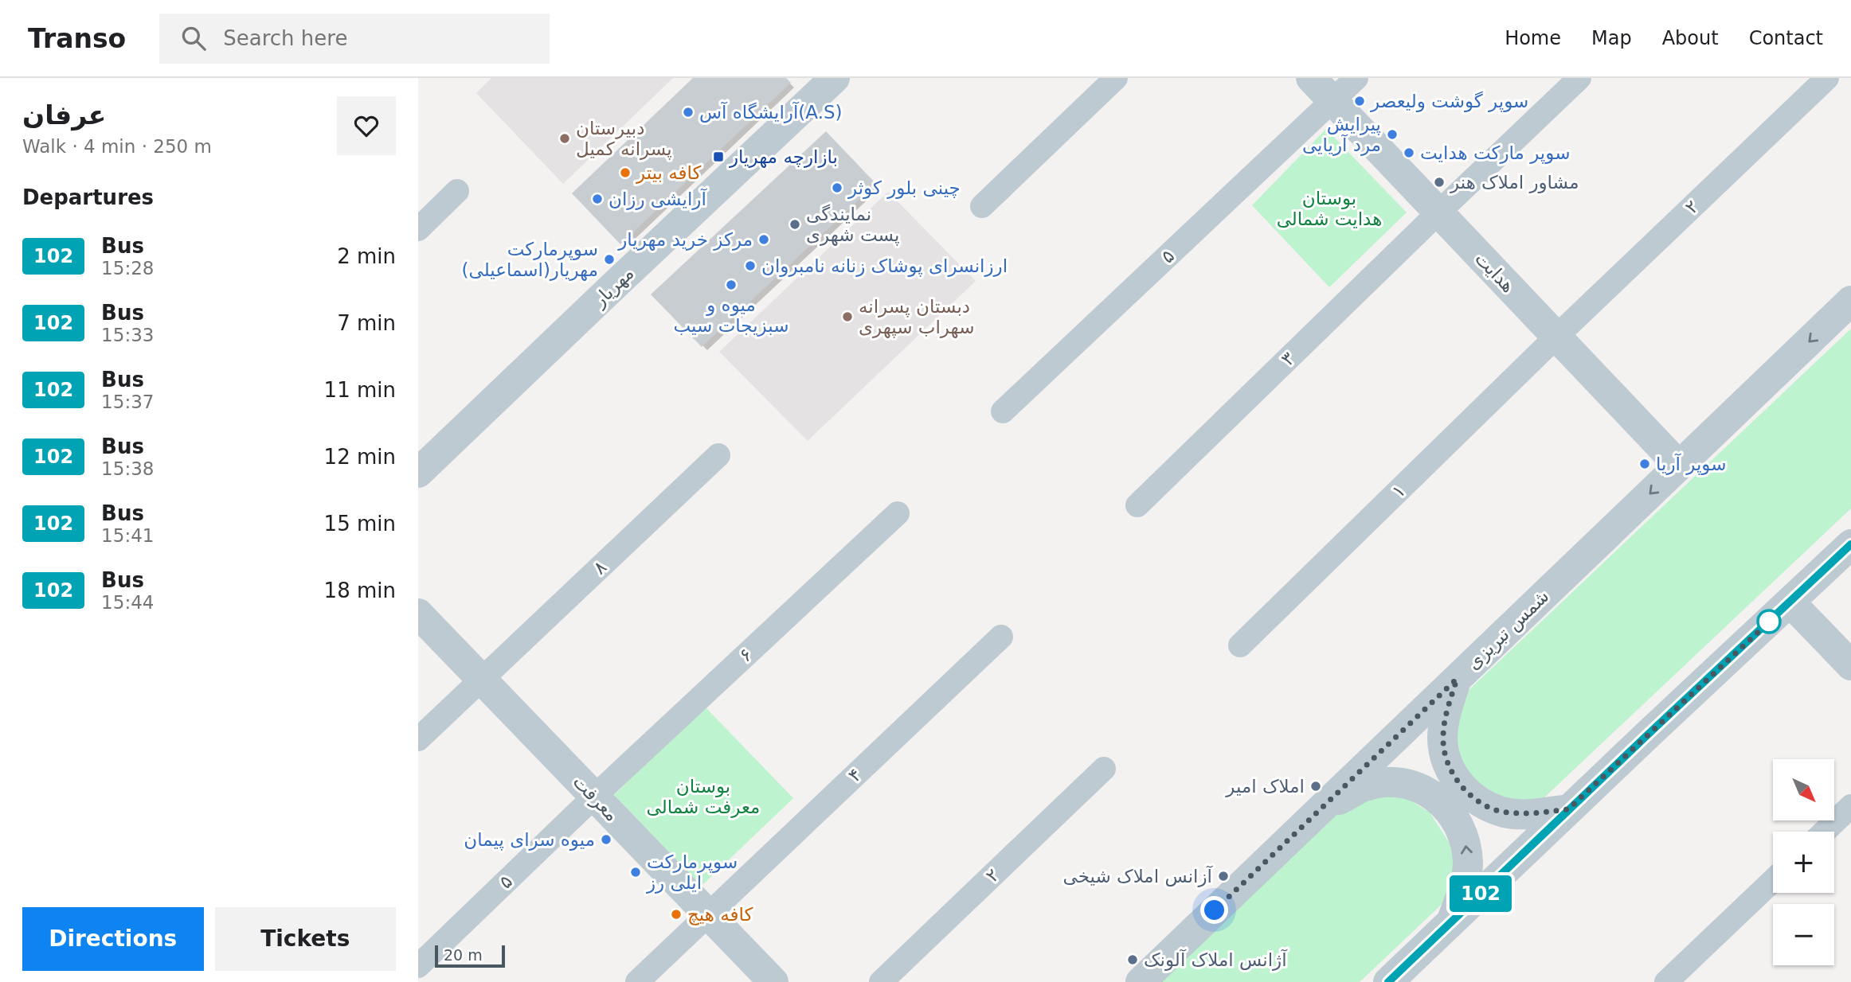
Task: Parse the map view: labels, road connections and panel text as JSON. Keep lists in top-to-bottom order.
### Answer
{
  "streets": {
    "street": [
      "۲",
      "۵",
      "هدایت",
      "مهریار",
      "۳",
      "۱",
      "۸",
      "شمس تبریزی",
      "۶",
      "۴",
      "معرفت"
    ]
  },
  "crossings": [
    ["۲", "هدایت"],
    ["۲", "۱"],
    ["۵", "هدایت"],
    ["۵", "۶"],
    ["۵", "معرفت"],
    ["هدایت", "۳"],
    ["هدایت", "۱"],
    ["هدایت", "شمس تبریزی"],
    ["۸", "معرفت"],
    ["۶", "معرفت"],
    ["۴", "معرفت"]
  ],
  "parks": ["بوستان هدایت شمالی", "بوستان معرفت شمالی"],
  "places": {
    "other": [
      "سوپر گوشت ولیعصر",
      "آرایشگاه آس(A.S)",
      "پیرایش مرد آریایی",
      "دبیرستان پسرانه کمیل",
      "سوپر مارکت هدایت",
      "کافه بیتر",
      "مشاور املاک هنر",
      "چینی بلور کوثر",
      "آرایشی رزان",
      "نمایندگی پست شهری",
      "مرکز خرید مهریار",
      "سوپرمارکت مهریار(اسماعیلی)",
      "ارزانسرای پوشاک زنانه نامبروان",
      "میوه و سبزیجات سیب",
      "دبستان پسرانه سهراب سپهری",
      "سوپر آریا",
      "املاک امیر",
      "میوه سرای پیمان",
      "سوپرمارکت ایلی رز",
      "آزانس املاک شیخی",
      "کافه هیچ",
      "آژانس املاک آلونک"
    ],
    "transit": ["بازارچه مهریار"]
  },
  "lines": ["bus line 102"],
  "scale_bar": "20 m",
  "north": "bottom right",
  "page": {
    "header": "Transo",
    "search": "Search here",
    "nav": [
      "Home",
      "Map",
      "About",
      "Contact"
    ],
    "heading": [
      ["عرفان", "Walk · 4 min · 250 m"],
      "Departures"
    ],
    "on_map": "102",
    "list": [
      {
        "mark": "102",
        "name": "Bus",
        "note": "15:28",
        "value": "2 min"
      },
      {
        "mark": "102",
        "name": "Bus",
        "note": "15:33",
        "value": "7 min"
      },
      {
        "mark": "102",
        "name": "Bus",
        "note": "15:37",
        "value": "11 min"
      },
      {
        "mark": "102",
        "name": "Bus",
        "note": "15:38",
        "value": "12 min"
      },
      {
        "mark": "102",
        "name": "Bus",
        "note": "15:41",
        "value": "15 min"
      },
      {
        "mark": "102",
        "name": "Bus",
        "note": "15:44",
        "value": "18 min"
      }
    ],
    "map_buttons": ["+", "−"],
    "buttons": ["Directions", "Tickets"],
    "scale": "20 m"
  }
}
